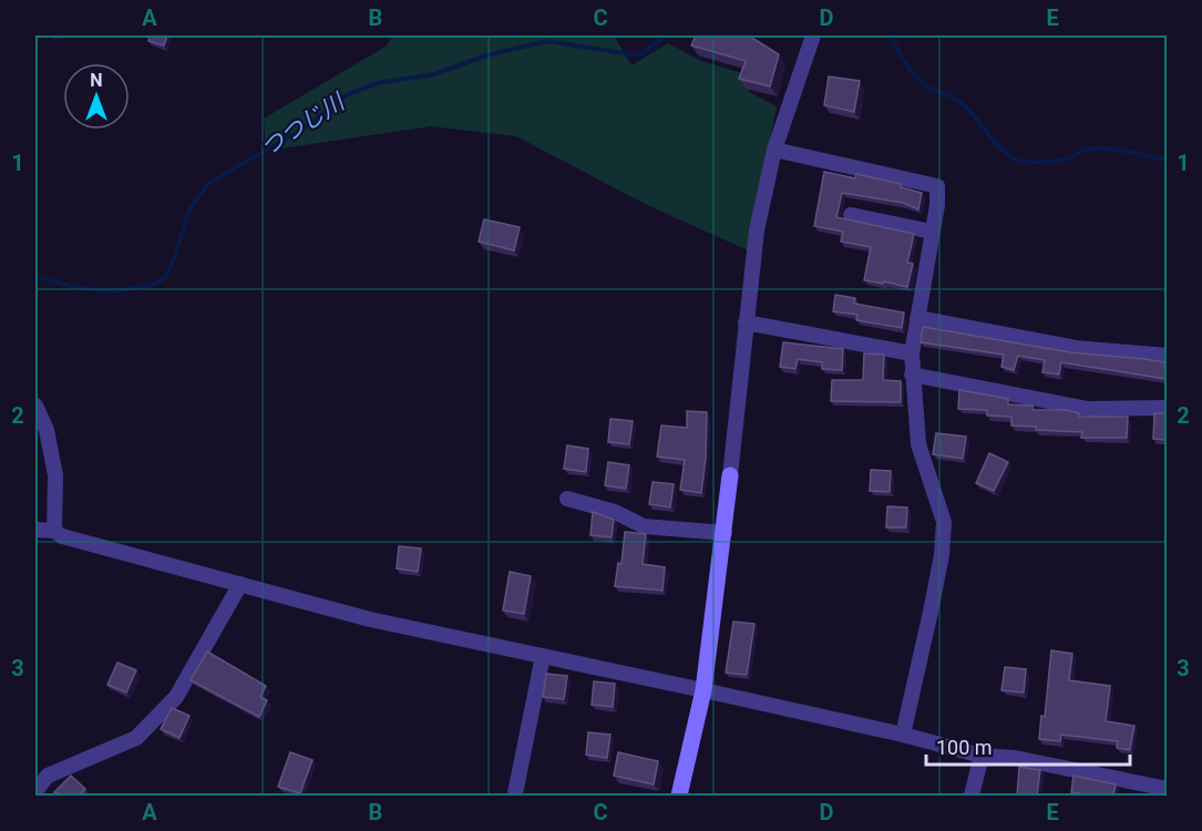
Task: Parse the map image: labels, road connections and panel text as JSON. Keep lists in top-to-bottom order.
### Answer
{
  "water": ["つつじ川"],
  "scale_bar": "100 m",
  "north": "top",
  "grid": {
    "columns": [
      "A",
      "B",
      "C",
      "D",
      "E"
    ],
    "rows": ["1", "2", "3"]
  }
}
